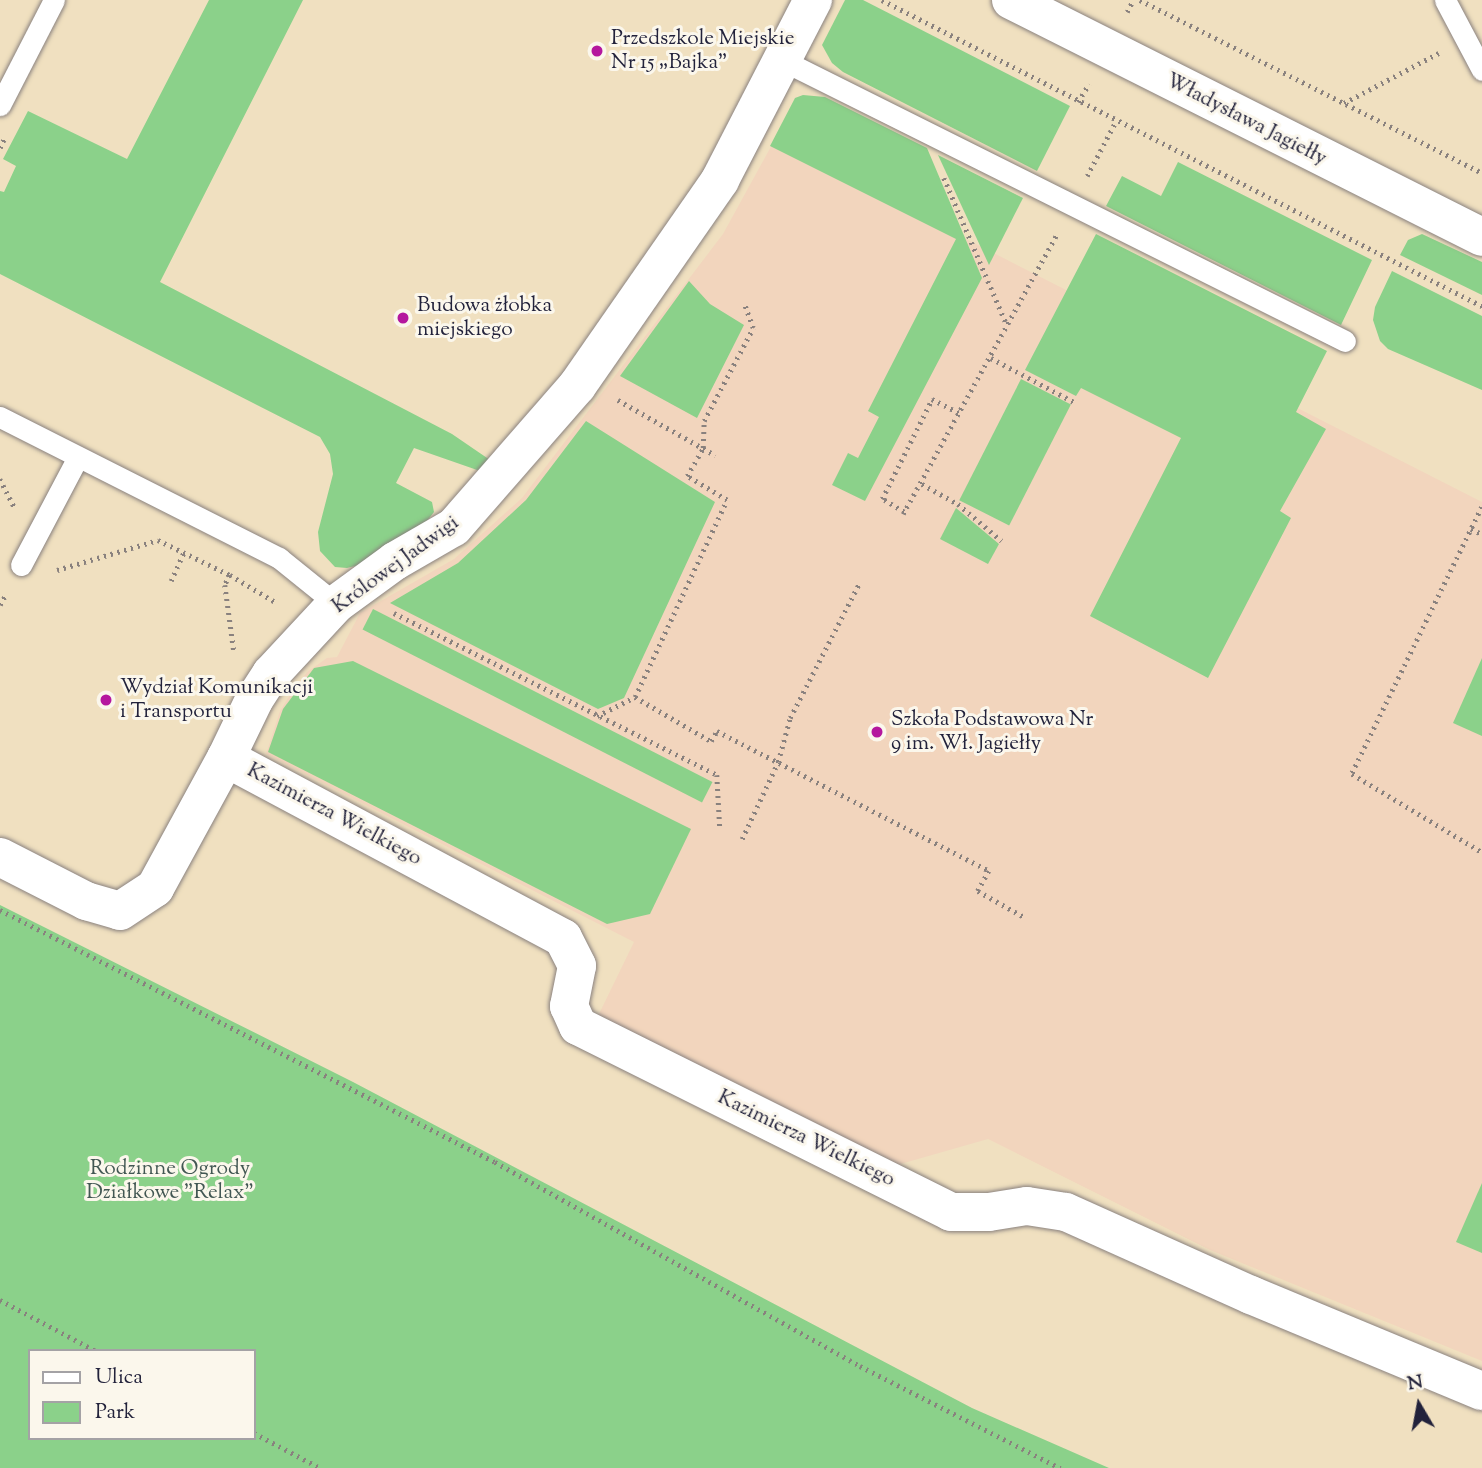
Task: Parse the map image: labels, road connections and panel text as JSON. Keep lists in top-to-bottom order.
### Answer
{
  "streets": {
    "street": ["Władysława Jagiełły", "Królowej Jadwigi", "Kazimierza Wielkiego"]
  },
  "crossings": [
    ["Królowej Jadwigi", "Kazimierza Wielkiego"]
  ],
  "parks": ["Rodzinne Ogrody Działkowe \"Relax\""],
  "places": [
    "Przedszkole Miejskie Nr 15 „Bajka”",
    "Budowa żłobka miejskiego",
    "Wydział Komunikacji i Transportu",
    "Szkoła Podstawowa Nr 9 im. Wł. Jagiełły"
  ],
  "legend": ["Ulica", "Park"],
  "north": "top"
}
